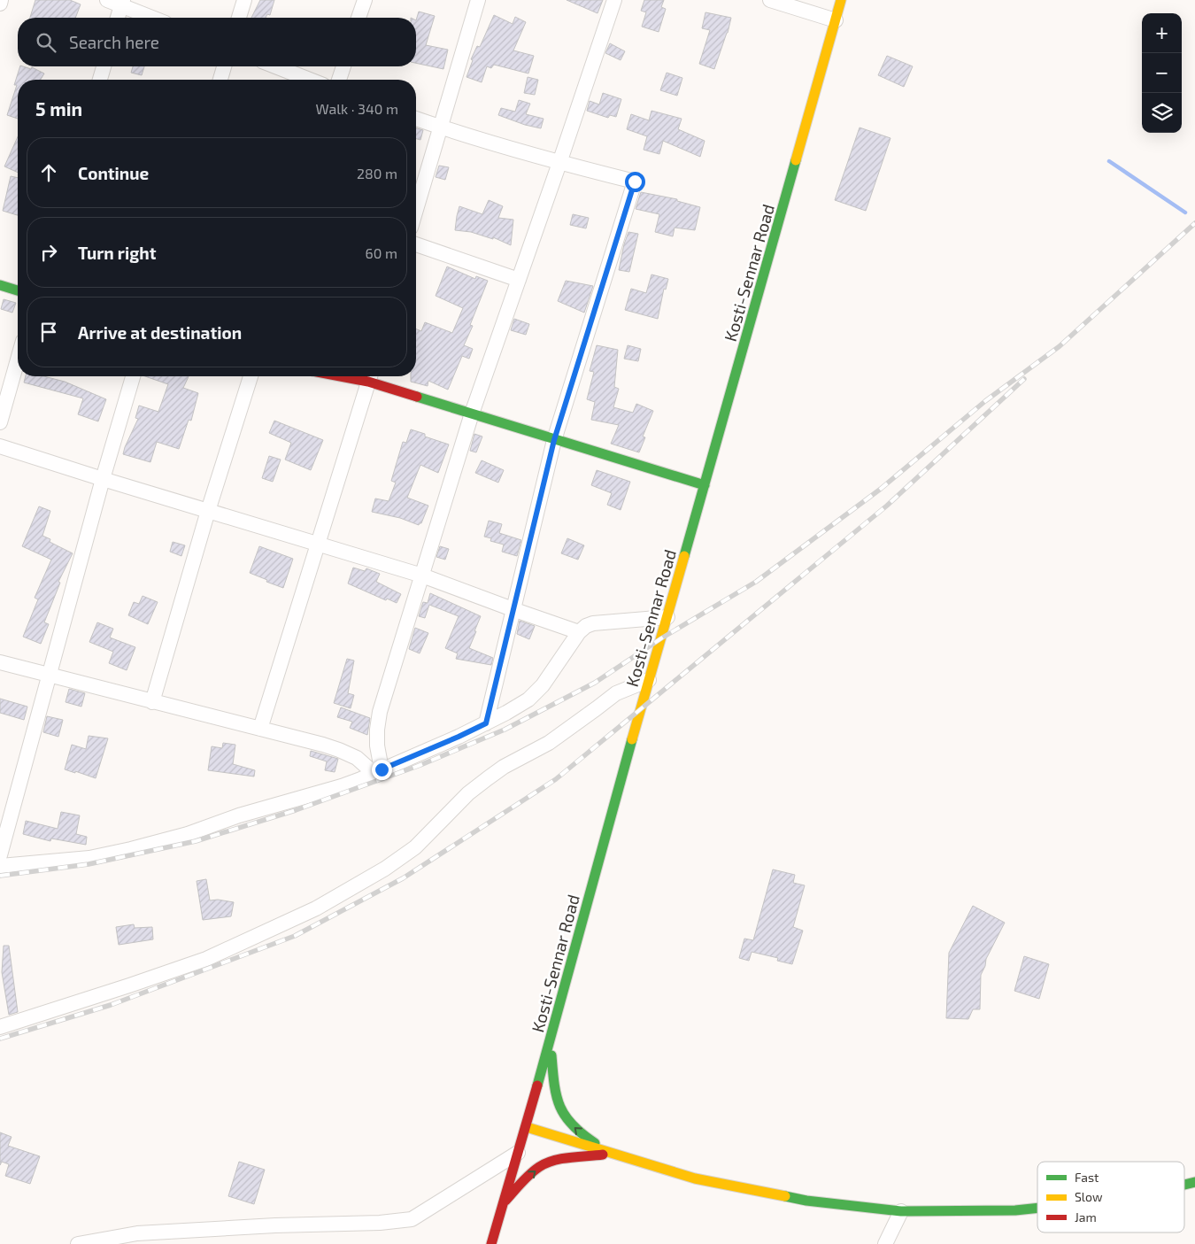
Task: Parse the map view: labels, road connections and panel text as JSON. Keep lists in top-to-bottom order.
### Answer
{
  "streets": {
    "main road": ["Kosti-Sennar Road"]
  },
  "legend": ["Fast", "Slow", "Jam"],
  "page": {
    "map_buttons": ["+", "−"],
    "search": "Search here",
    "heading": ["5 min", "Walk · 340 m"],
    "list": [
      ["Continue", "280 m"],
      ["Turn right", "60 m"],
      "Arrive at destination"
    ]
  }
}
